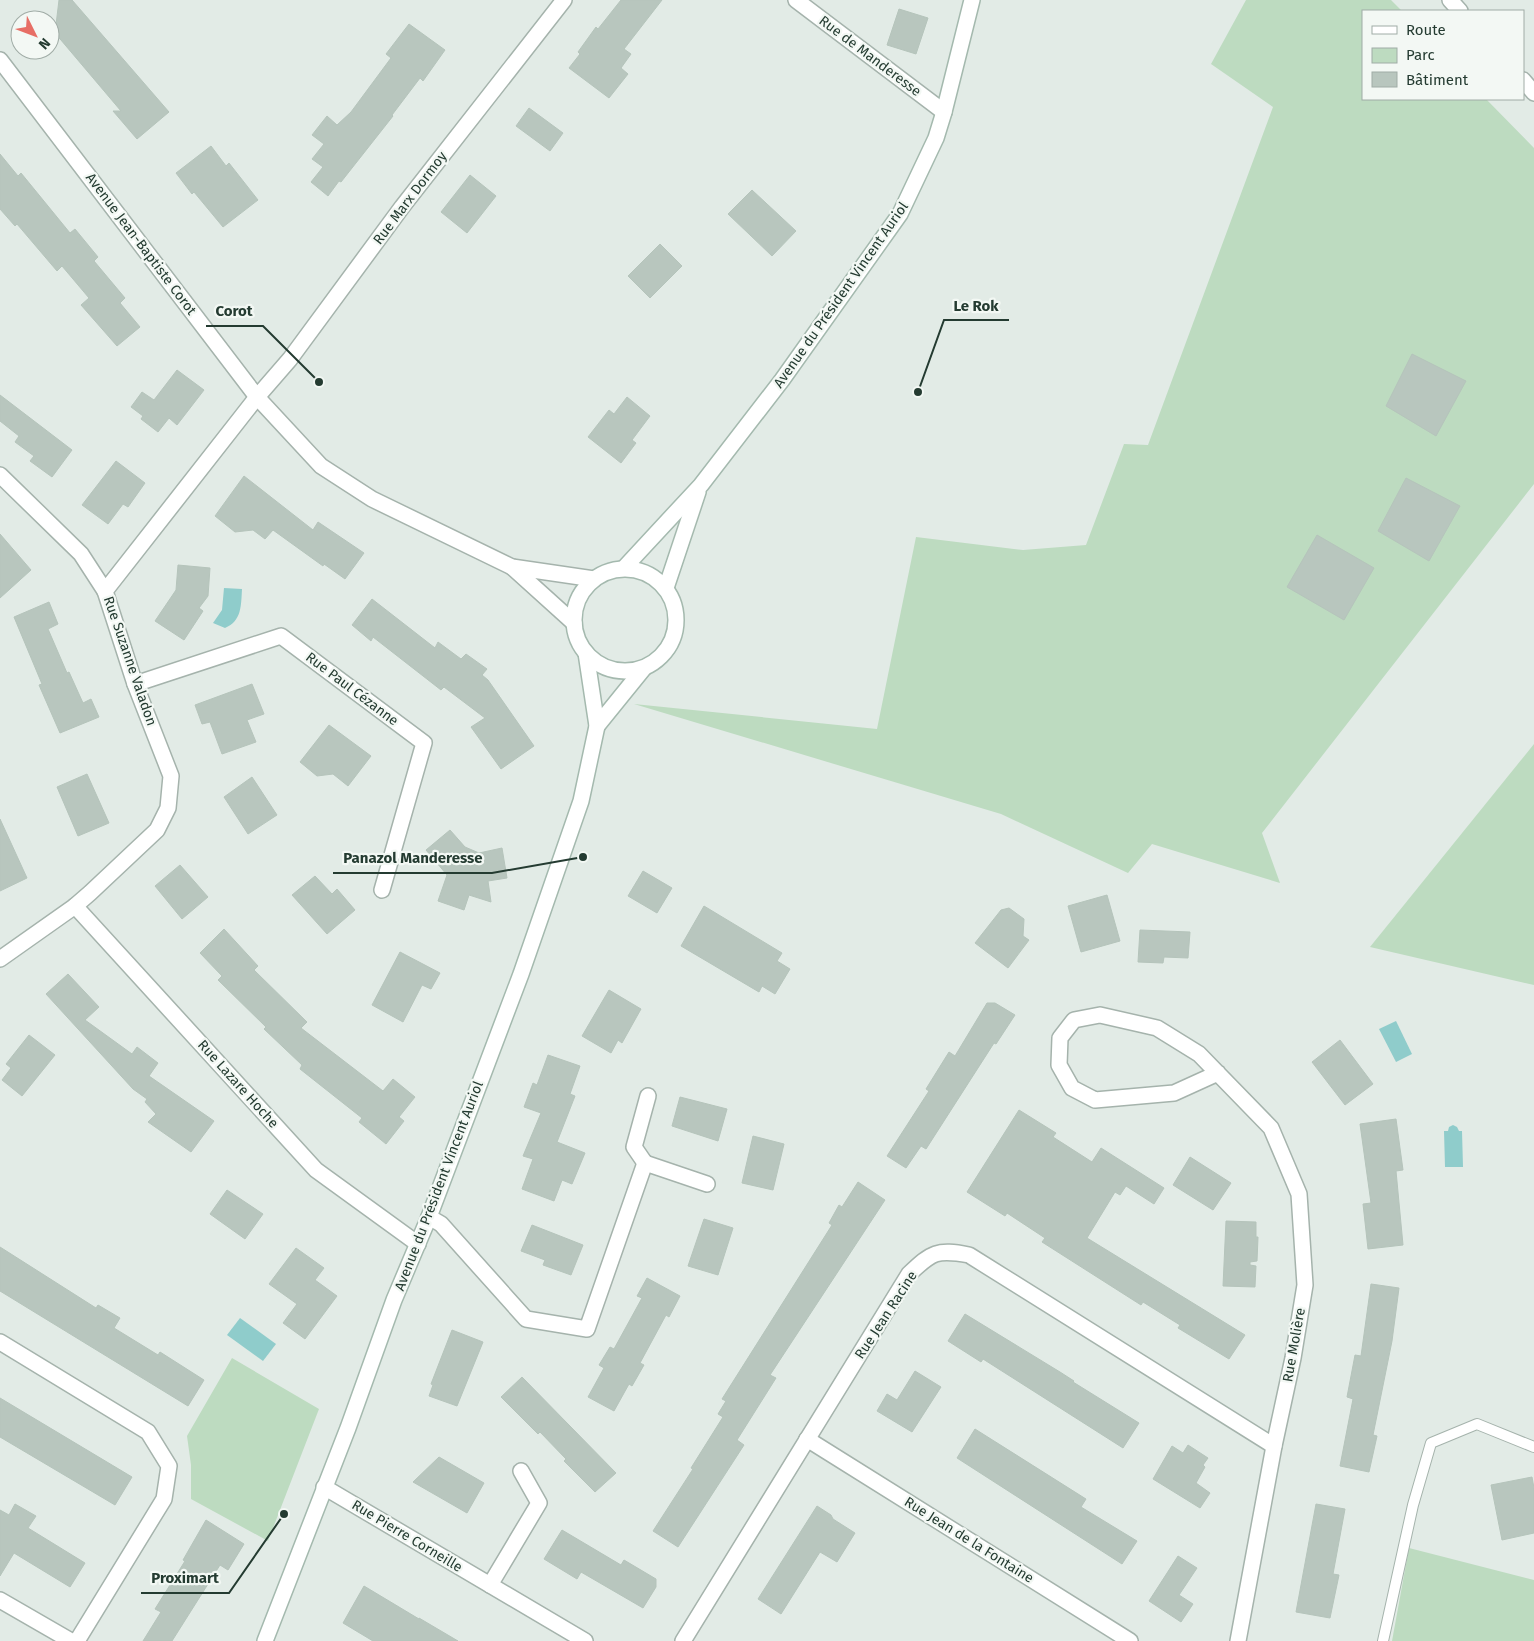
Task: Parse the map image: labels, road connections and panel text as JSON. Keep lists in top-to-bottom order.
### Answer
{
  "streets": {
    "street": [
      "Rue de Manderesse",
      "Rue Marx Dormoy",
      "Avenue Jean-Baptiste Corot",
      "Avenue du Président Vincent Auriol",
      "Rue Suzanne Valadon",
      "Rue Paul Cézanne",
      "Rue Lazare Hoche",
      "Rue Jean Racine",
      "Rue Molière",
      "Rue Pierre Corneille",
      "Rue Jean de la Fontaine"
    ]
  },
  "crossings": [
    ["Rue de Manderesse", "Avenue du Président Vincent Auriol"],
    ["Rue Marx Dormoy", "Avenue Jean-Baptiste Corot"],
    ["Rue Marx Dormoy", "Rue Suzanne Valadon"],
    ["Avenue Jean-Baptiste Corot", "Avenue du Président Vincent Auriol"],
    ["Avenue Jean-Baptiste Corot", "Rue Suzanne Valadon"],
    ["Avenue du Président Vincent Auriol", "Rue Lazare Hoche"],
    ["Avenue du Président Vincent Auriol", "Rue Pierre Corneille"],
    ["Rue Suzanne Valadon", "Rue Paul Cézanne"],
    ["Rue Suzanne Valadon", "Rue Lazare Hoche"],
    ["Rue Jean Racine", "Rue Molière"],
    ["Rue Jean Racine", "Rue Jean de la Fontaine"]
  ],
  "places": [
    "Corot",
    "Le Rok",
    "Panazol Manderesse",
    "Proximart"
  ],
  "legend": ["Route", "Parc", "Bâtiment"],
  "north": "bottom right"
}
